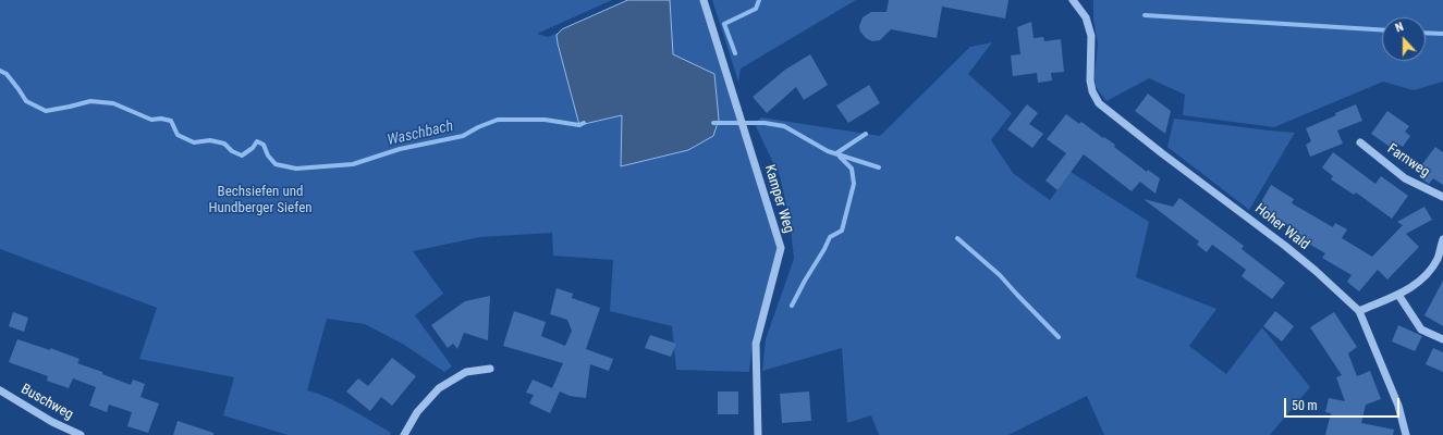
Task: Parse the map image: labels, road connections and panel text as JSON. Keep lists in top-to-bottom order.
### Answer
{
  "streets": {
    "street": [
      "Farnweg",
      "Kamper Weg",
      "Hoher Wald",
      "Buschweg"
    ]
  },
  "water": ["Waschbach"],
  "parks": ["Bechsiefen und Hundberger Siefen"],
  "scale_bar": "50 m",
  "north": "top"
}
